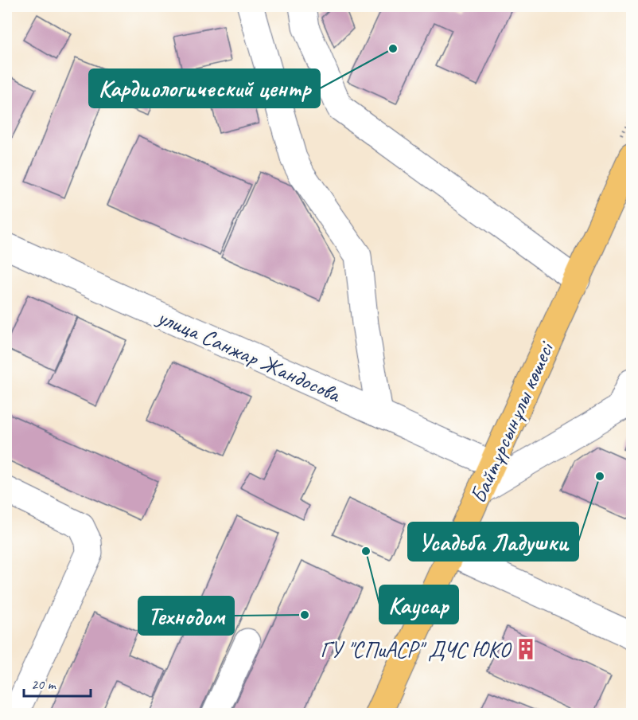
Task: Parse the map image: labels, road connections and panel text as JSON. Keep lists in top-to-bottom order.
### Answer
{
  "streets": {
    "main road": ["Байтұрсынұлы көшесі"],
    "street": ["улица Санжар Жандосова"]
  },
  "crossings": [
    ["улица Санжар Жандосова", "Байтұрсынұлы көшесі"]
  ],
  "places": {
    "other": [
      "Кардиологический центр",
      "Усадьба Ладушки",
      "Каусар",
      "Технодом"
    ],
    "building": ["ГУ \"СПиАСР\" ДЧС ЮКО"]
  },
  "scale_bar": "20 m"
}
